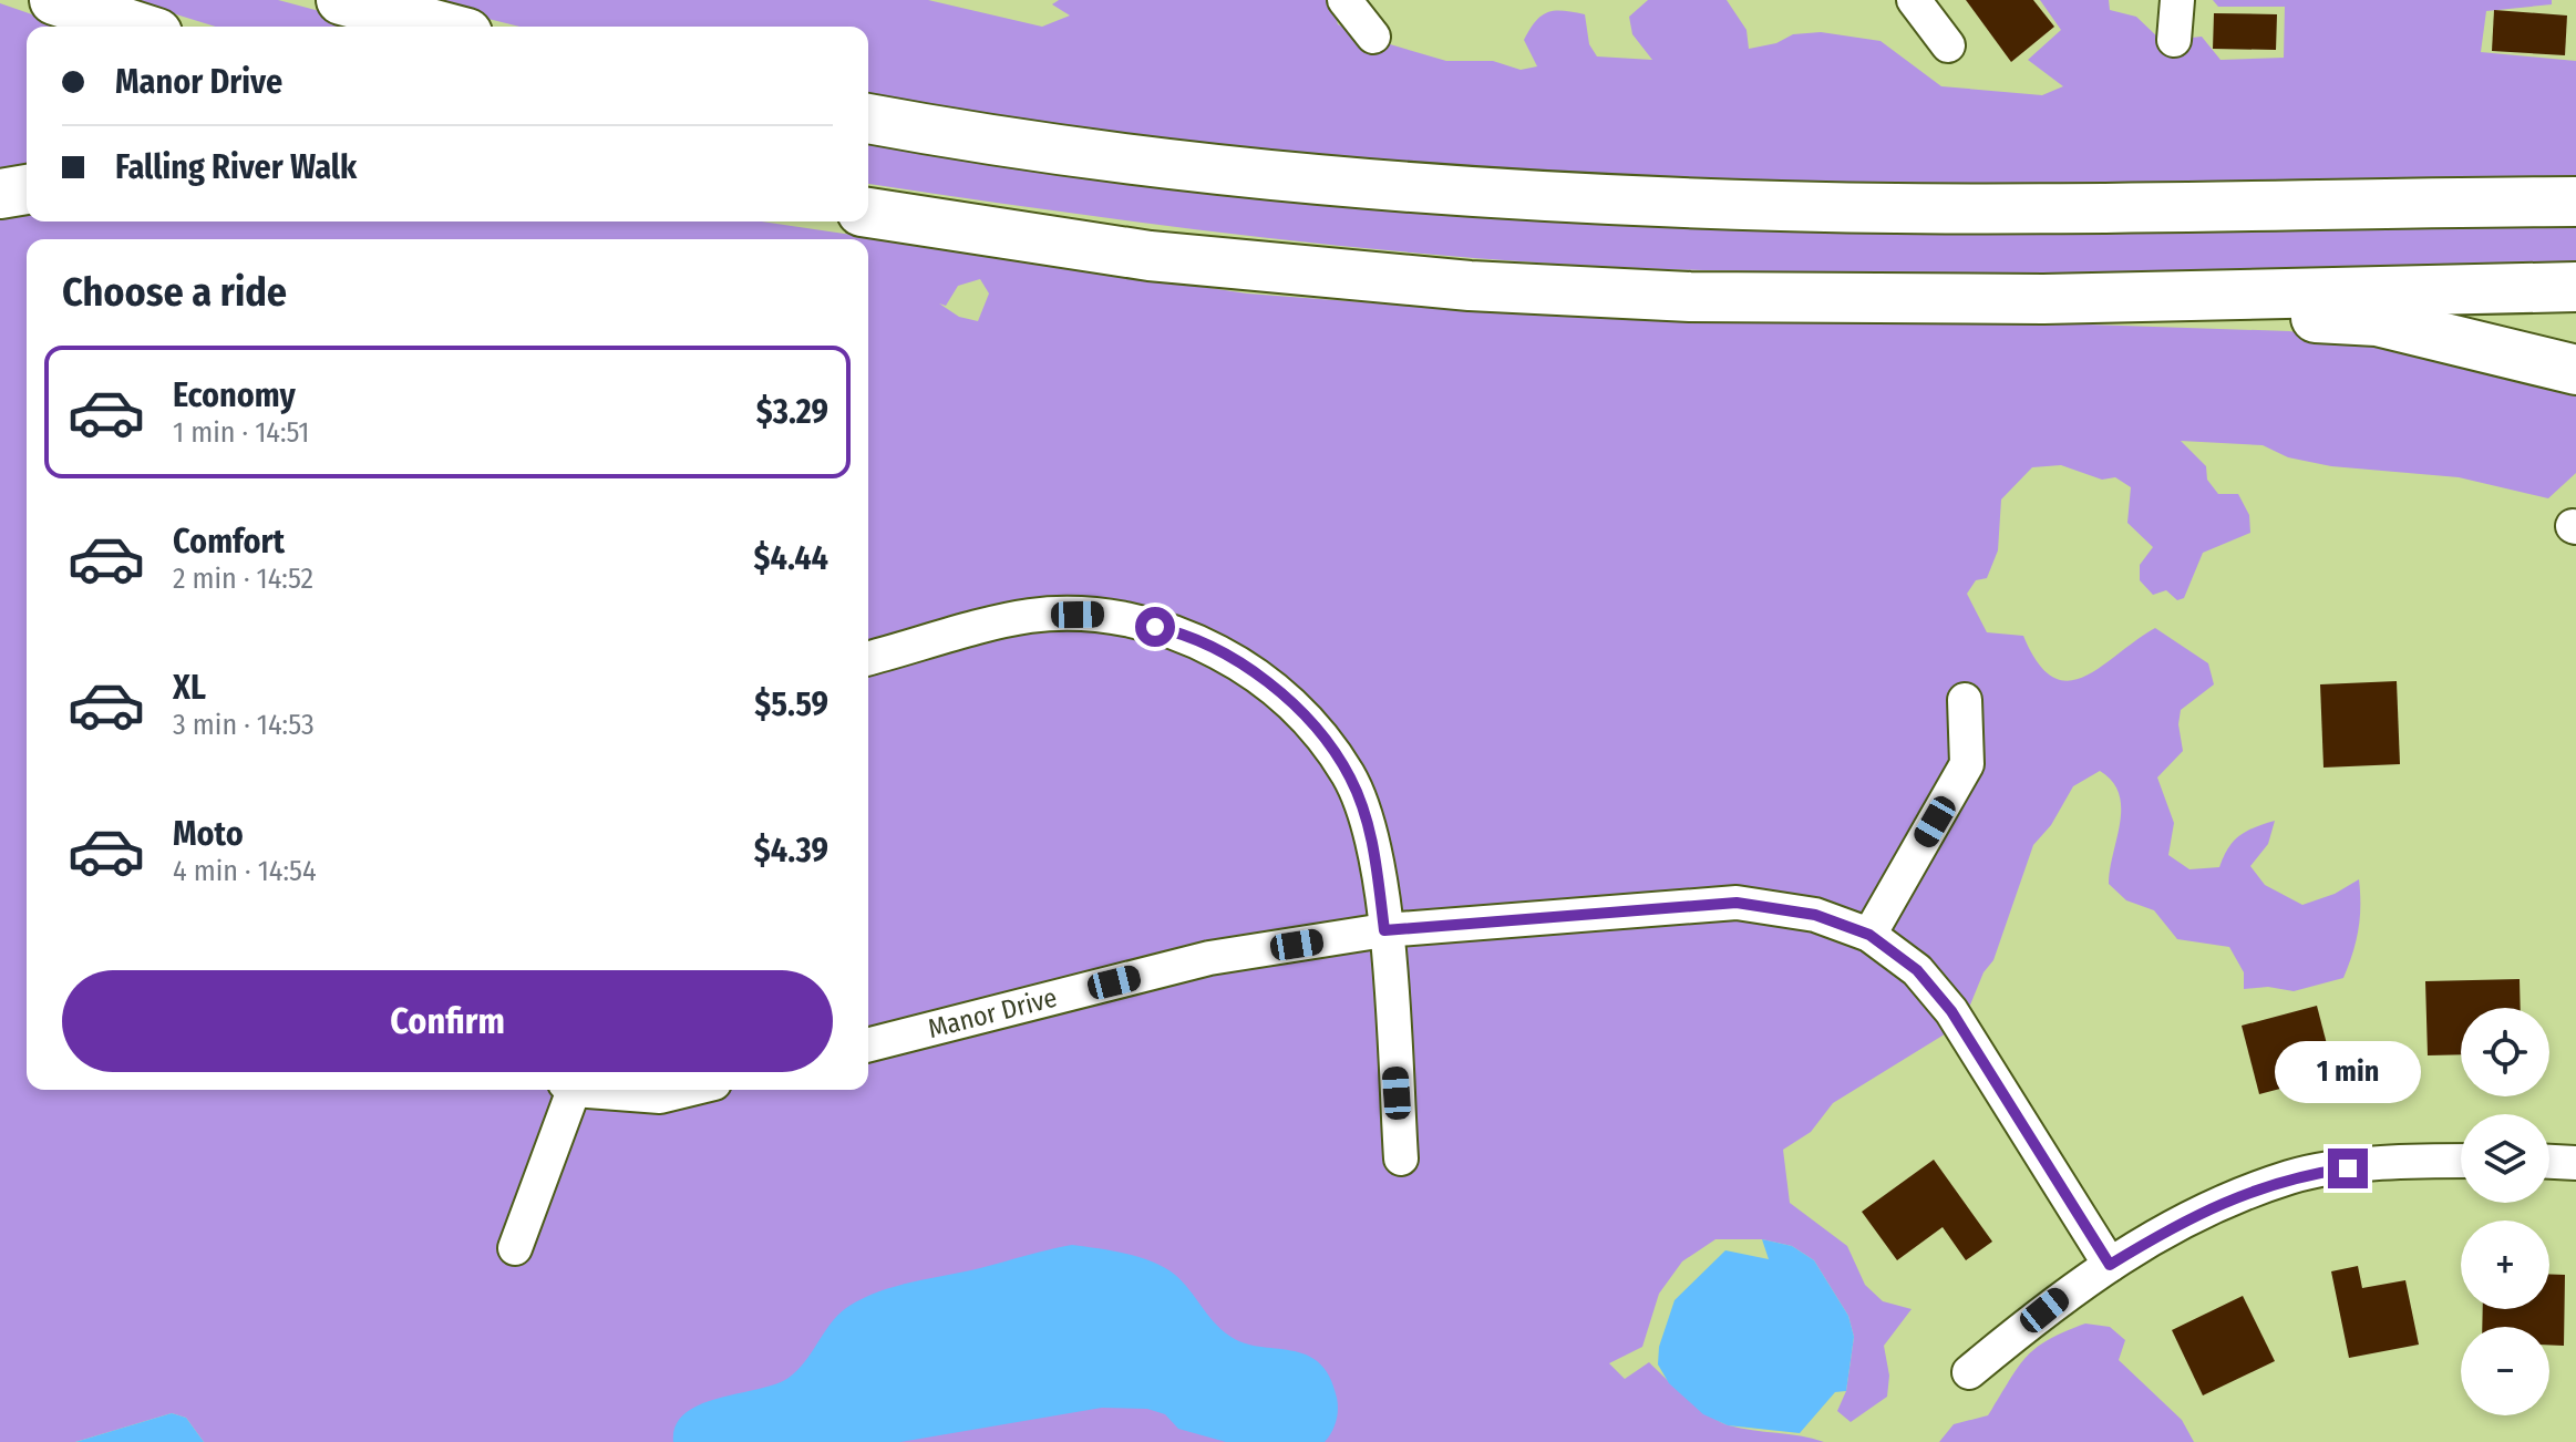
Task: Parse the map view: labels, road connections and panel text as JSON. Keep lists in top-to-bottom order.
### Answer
{
  "streets": {
    "street": ["Manor Drive"]
  },
  "page": {
    "banner": ["Manor Drive", "Falling River Walk"],
    "heading": "Choose a ride",
    "list": [
      {
        "name": "Economy",
        "note": "1 min · 14:51",
        "value": "$3.29"
      },
      {
        "name": "Comfort",
        "note": "2 min · 14:52",
        "value": "$4.44"
      },
      {
        "name": "XL",
        "note": "3 min · 14:53",
        "value": "$5.59"
      },
      {
        "name": "Moto",
        "note": "4 min · 14:54",
        "value": "$4.39"
      }
    ],
    "buttons": "Confirm",
    "map_buttons": ["+", "−"],
    "bubble": "1 min"
  }
}
